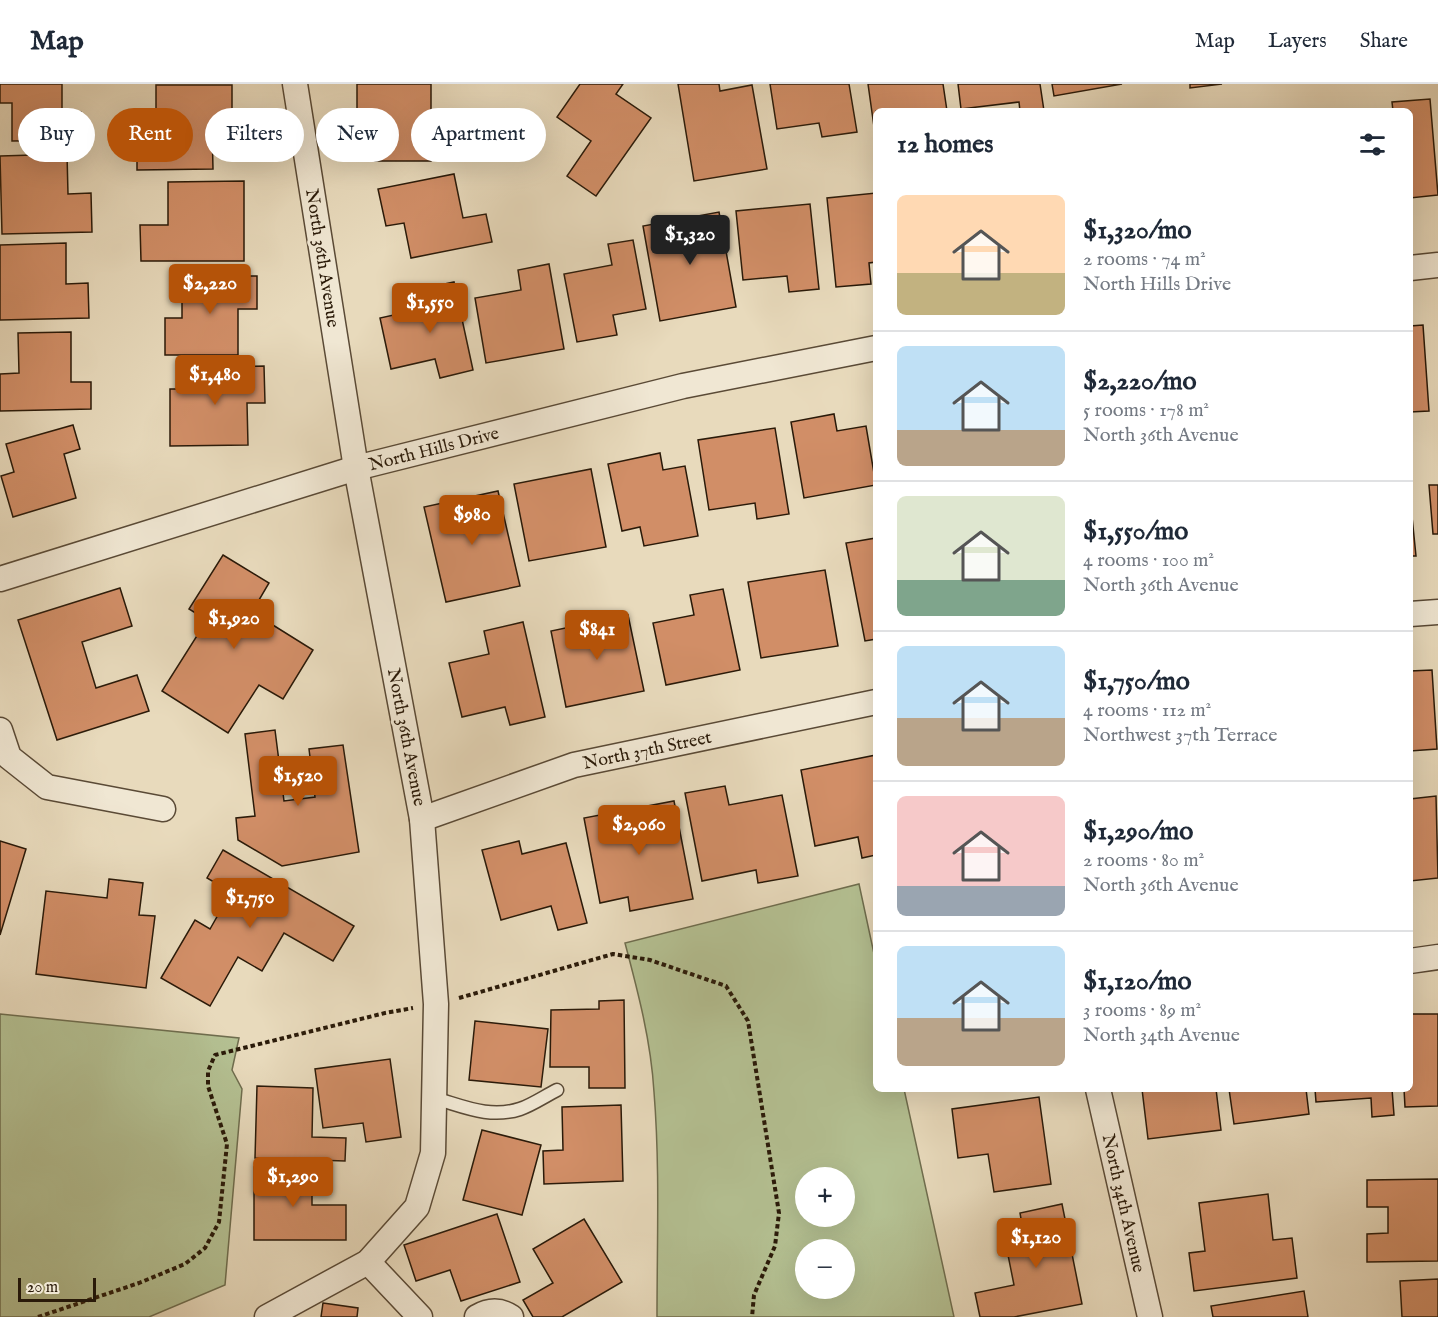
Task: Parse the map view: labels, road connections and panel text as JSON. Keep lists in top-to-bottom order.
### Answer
{
  "streets": {
    "street": [
      "North 36th Avenue",
      "North Hills Drive",
      "North 37th Street",
      "North 34th Avenue"
    ]
  },
  "crossings": [
    ["North 36th Avenue", "North Hills Drive"],
    ["North 36th Avenue", "North 37th Street"]
  ],
  "scale_bar": "20 m",
  "page": {
    "header": "Map",
    "nav": ["Map", "Layers", "Share"],
    "chip": [
      "Buy",
      "Rent",
      "Filters",
      "New",
      "Apartment"
    ],
    "heading": "12 homes",
    "list": [
      {
        "name": "$1,320/mo",
        "note": "2 rooms · 74 m² · North Hills Drive"
      },
      {
        "name": "$2,220/mo",
        "note": "5 rooms · 178 m² · North 36th Avenue"
      },
      {
        "name": "$1,550/mo",
        "note": "4 rooms · 100 m² · North 36th Avenue"
      },
      {
        "name": "$1,750/mo",
        "note": "4 rooms · 112 m² · Northwest 37th Terrace"
      },
      {
        "name": "$1,290/mo",
        "note": "2 rooms · 80 m² · North 36th Avenue"
      },
      {
        "name": "$1,120/mo",
        "note": "3 rooms · 89 m² · North 34th Avenue"
      }
    ],
    "price": [
      "$1,320",
      "$2,220",
      "$1,550",
      "$1,480",
      "$980",
      "$1,920",
      "$841",
      "$1,520",
      "$2,060",
      "$1,750",
      "$1,290",
      "$1,120"
    ],
    "map_buttons": ["+", "−"],
    "scale": "20 m"
  }
}
